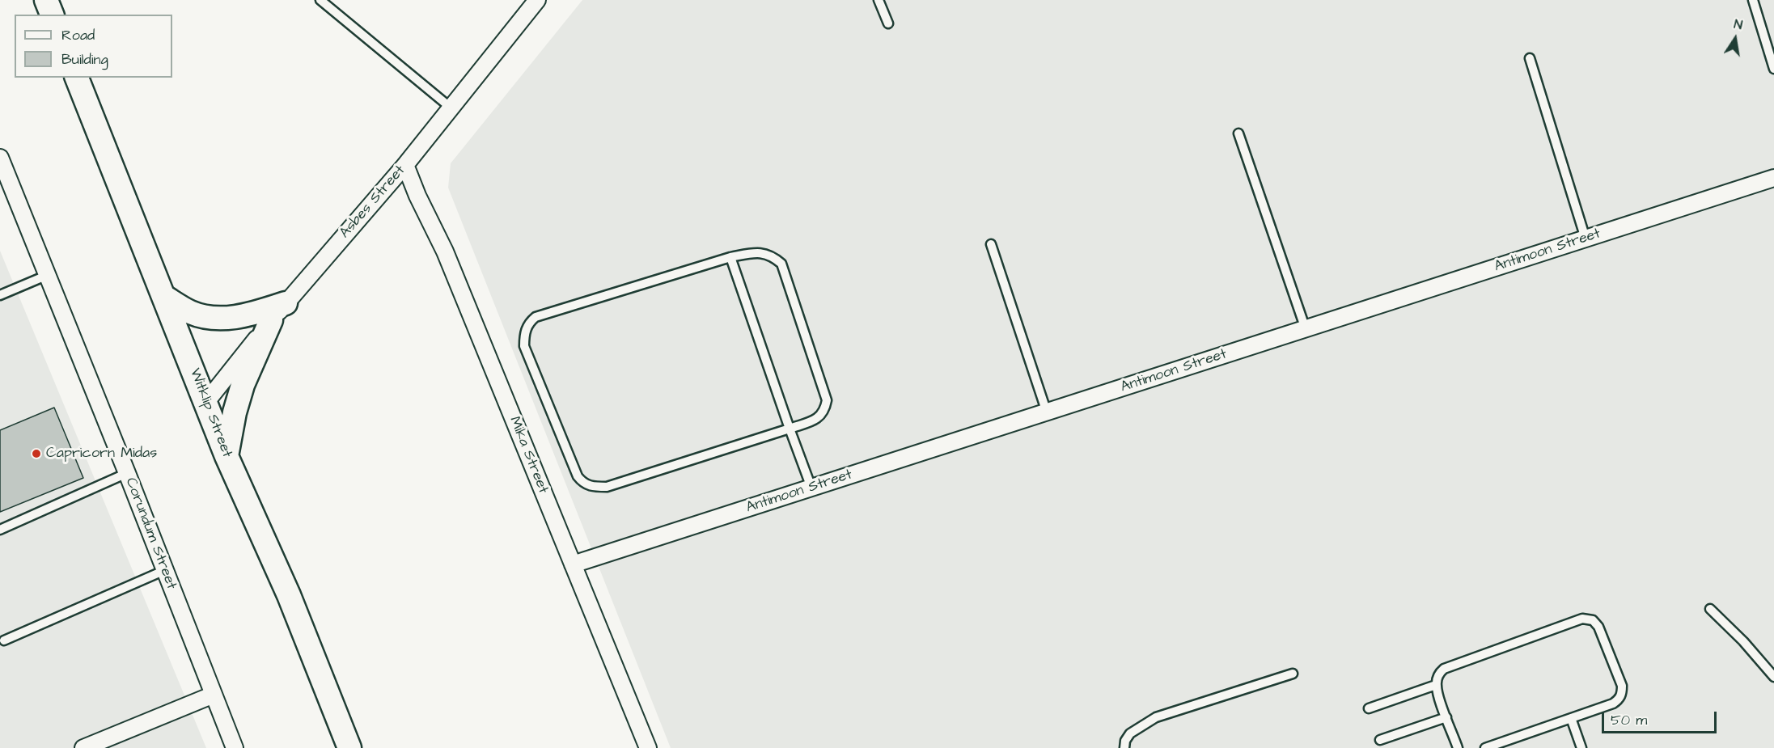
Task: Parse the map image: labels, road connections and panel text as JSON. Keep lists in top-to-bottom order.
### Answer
{
  "streets": {
    "main road": ["Witklip Street"],
    "street": [
      "Asbes Street",
      "Antimoon Street",
      "Mika Street",
      "Corundum Street"
    ]
  },
  "crossings": [
    ["Asbes Street", "Witklip Street"],
    ["Asbes Street", "Mika Street"],
    ["Antimoon Street", "Mika Street"]
  ],
  "places": ["Capricorn Midas"],
  "legend": ["Road", "Building"],
  "scale_bar": "50 m",
  "north": "top"
}
